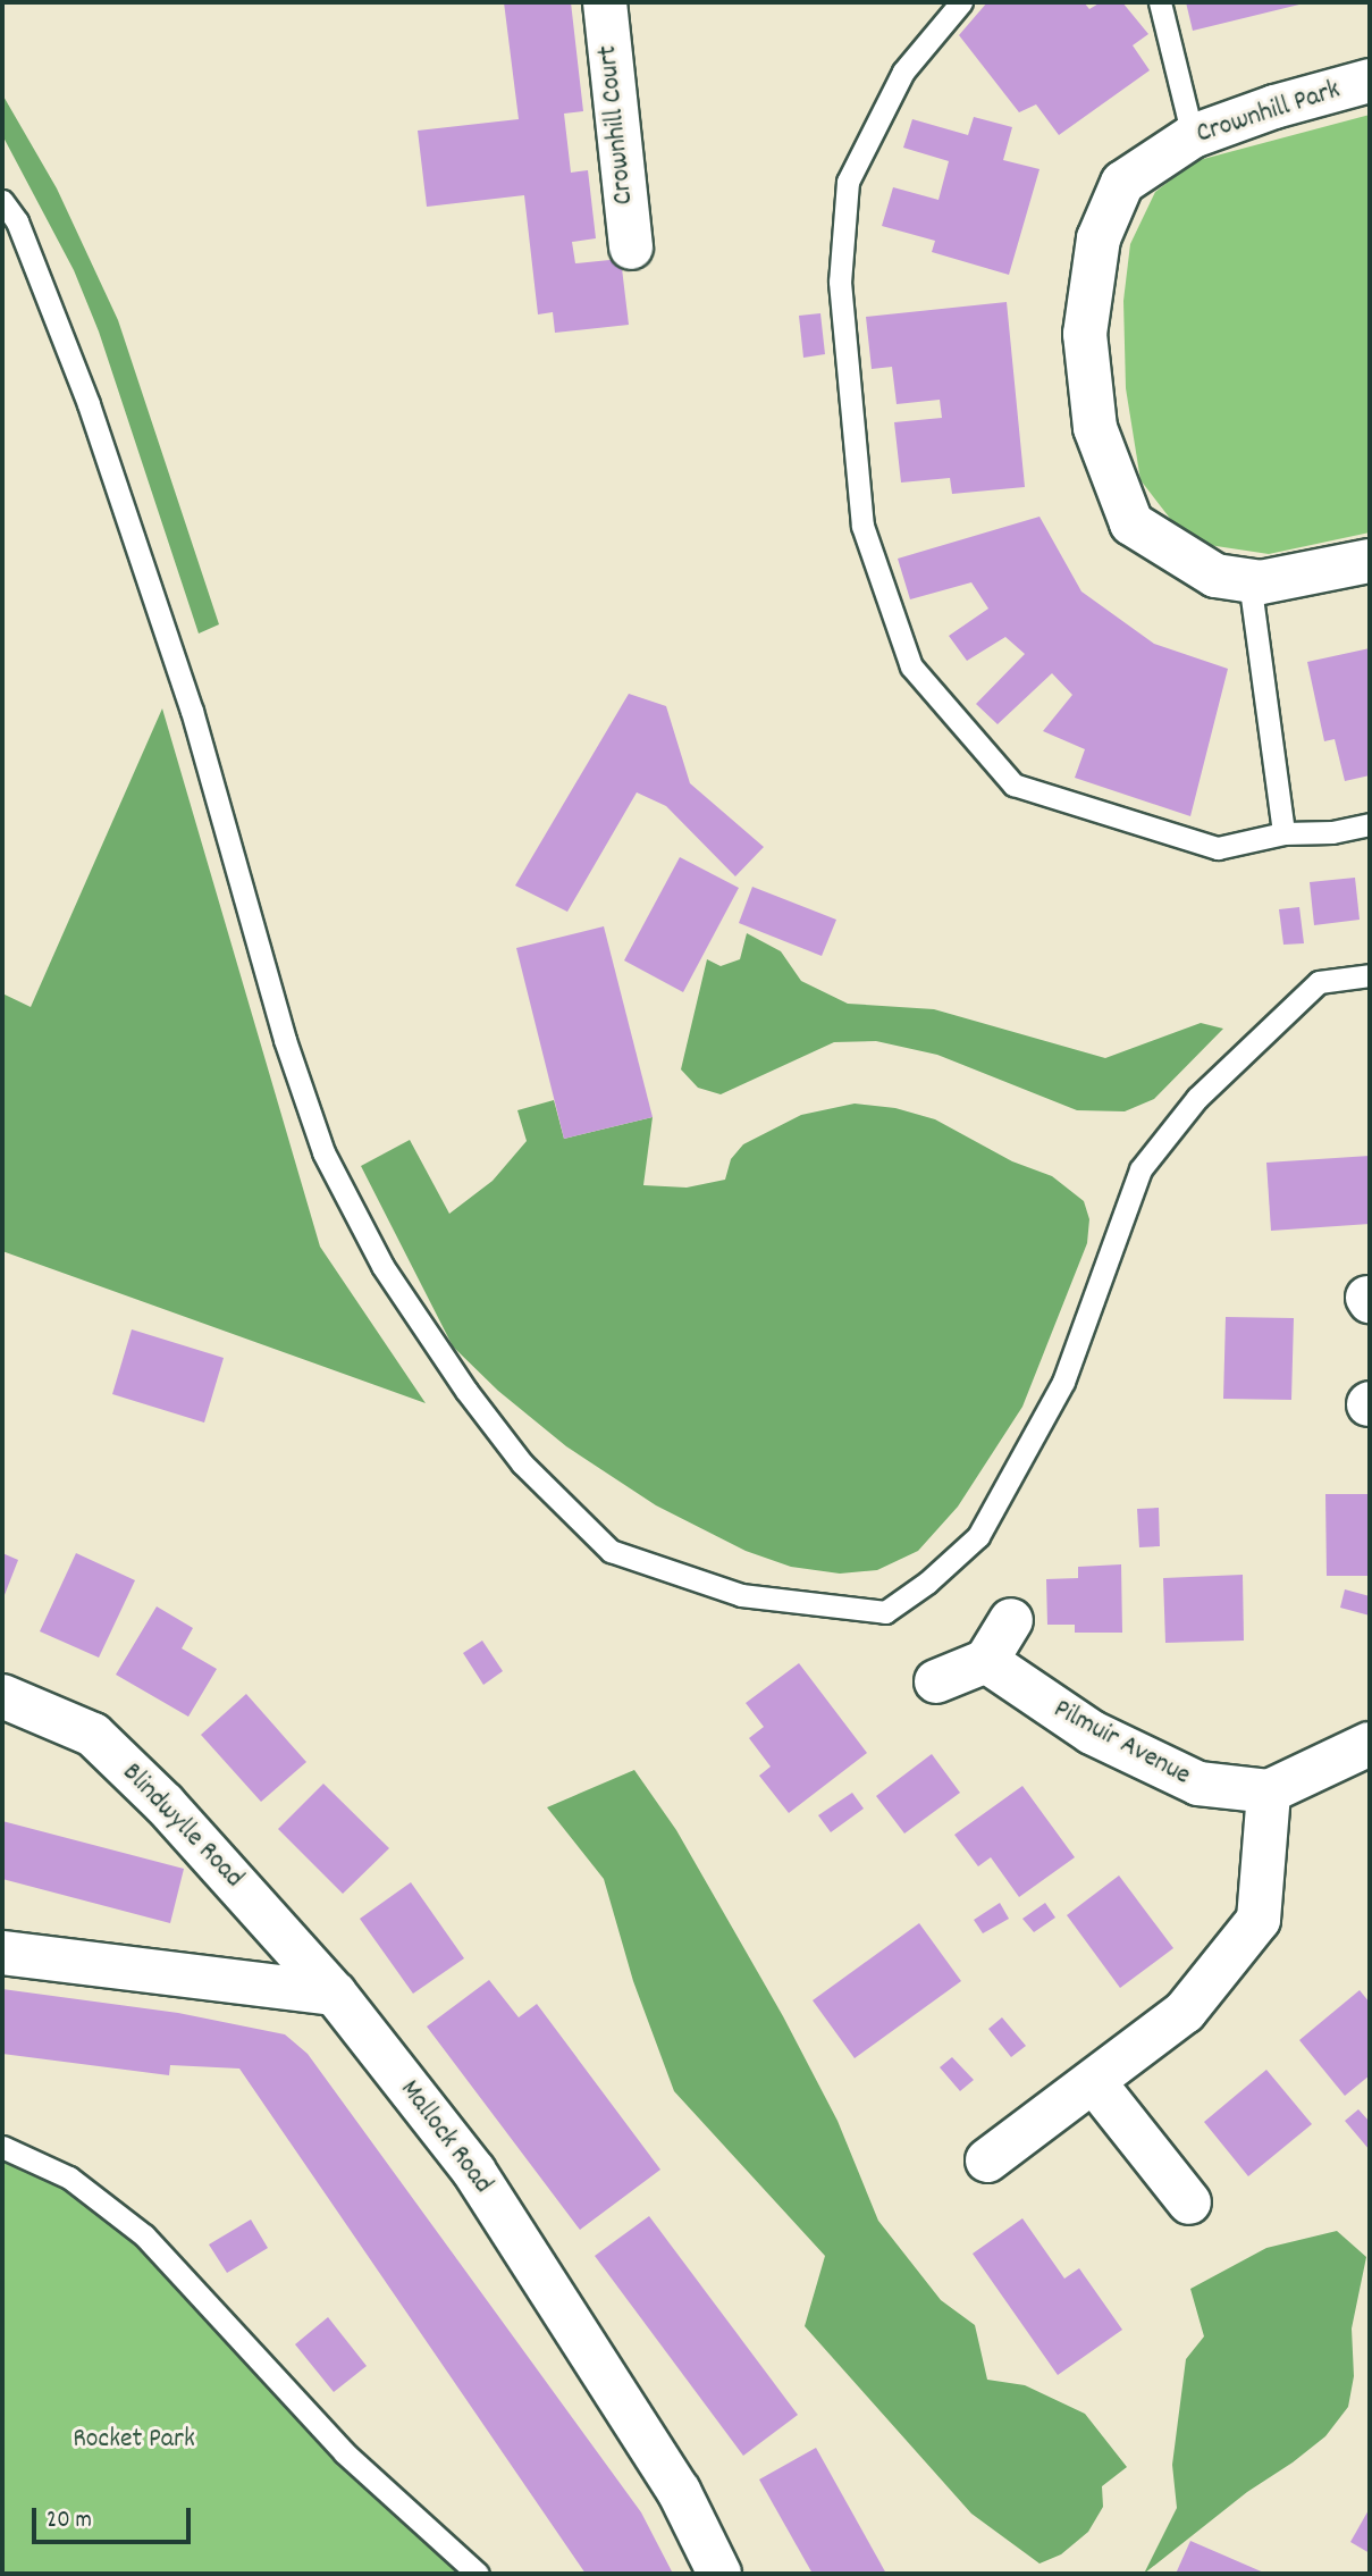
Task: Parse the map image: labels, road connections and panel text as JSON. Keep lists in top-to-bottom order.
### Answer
{
  "streets": {
    "street": [
      "Crownhill Park",
      "Crownhill Court",
      "Pilmuir Avenue",
      "Blindwylle Road",
      "Mallock Road"
    ]
  },
  "crossings": [
    ["Blindwylle Road", "Mallock Road"]
  ],
  "parks": ["Rocket Park"],
  "scale_bar": "20 m"
}
